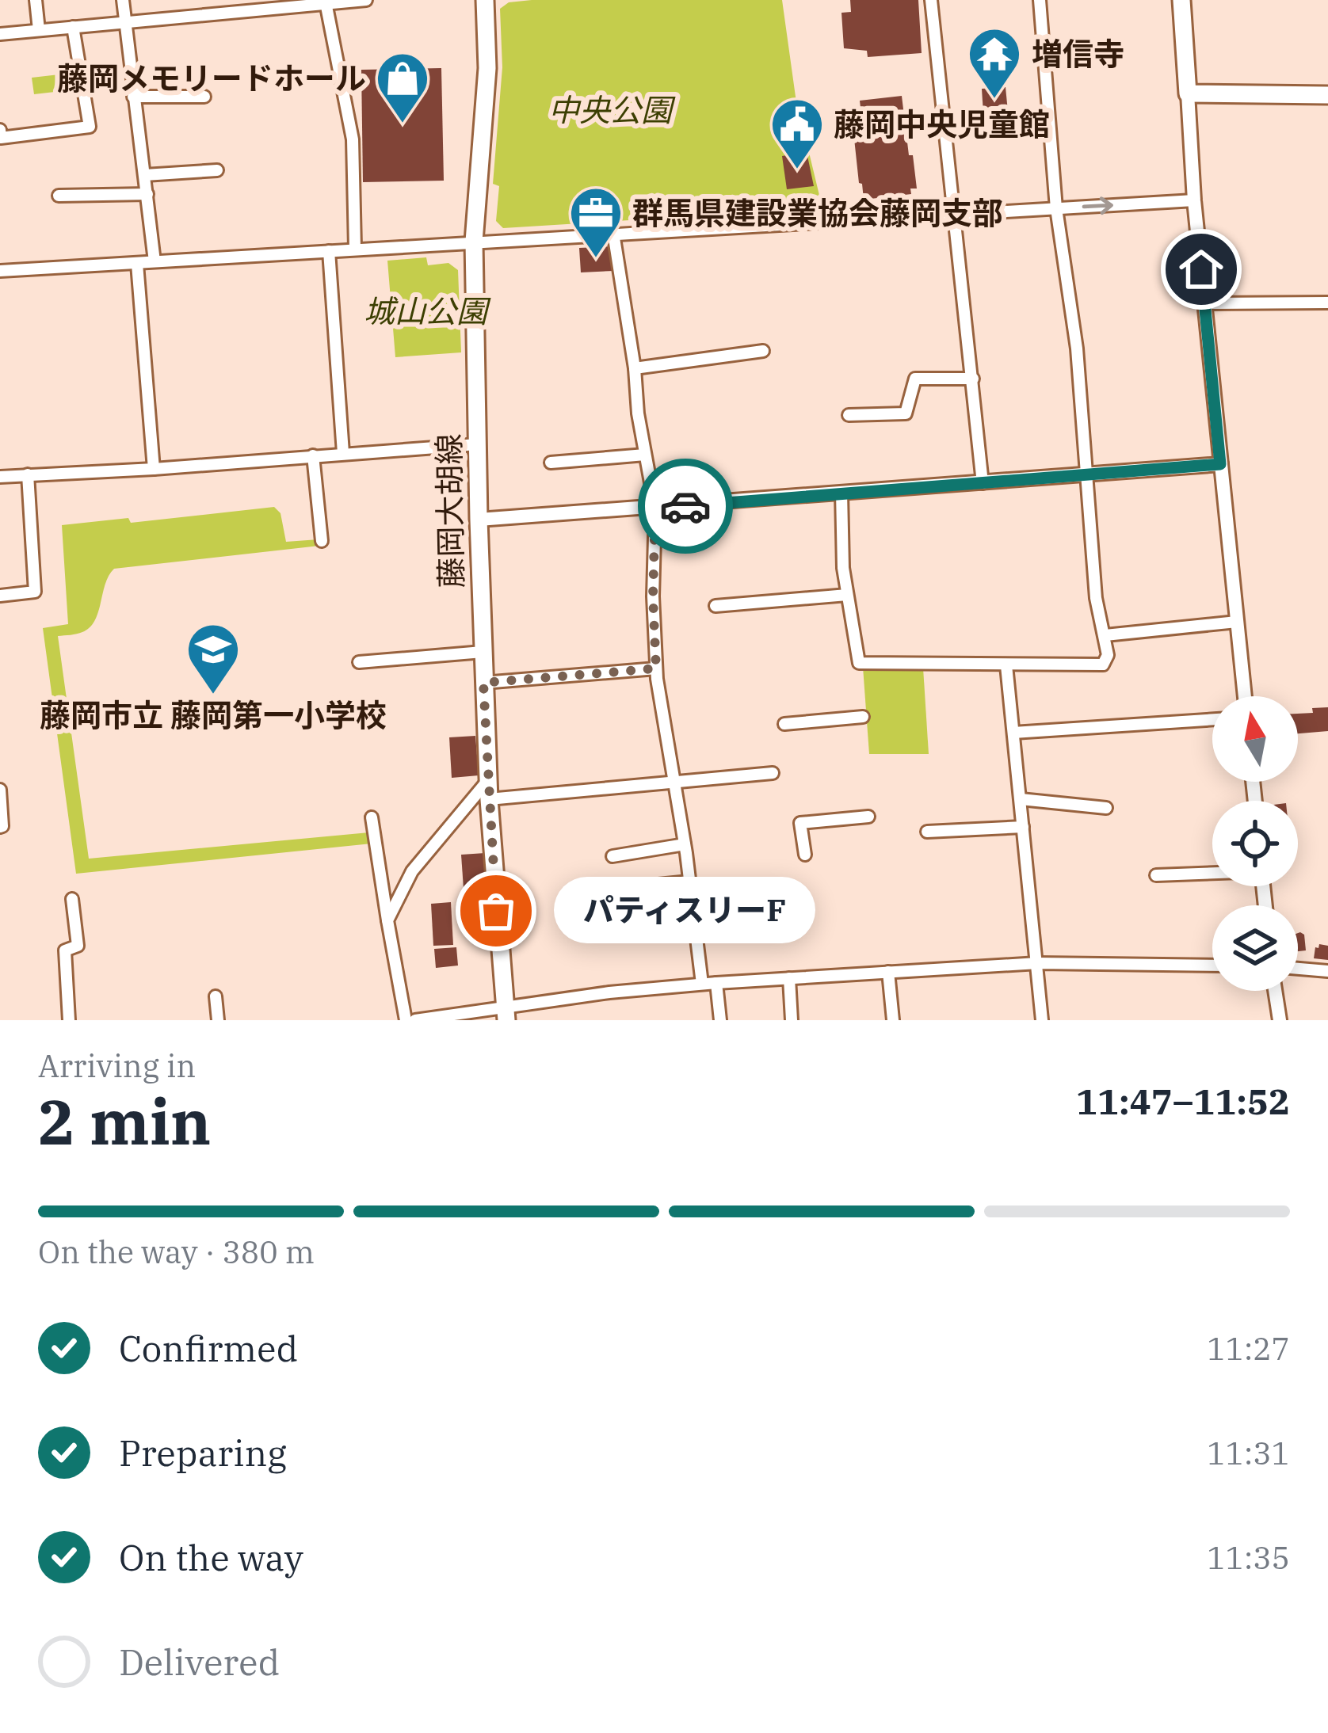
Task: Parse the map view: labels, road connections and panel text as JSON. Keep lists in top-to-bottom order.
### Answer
{
  "streets": {
    "main road": ["藤岡大胡線"]
  },
  "parks": ["中央公園", "城山公園"],
  "places": {
    "temple": ["増信寺"],
    "shop": ["藤岡メモリードホール"],
    "public building": ["藤岡中央児童館"],
    "office": ["群馬県建設業協会藤岡支部"],
    "school or university": ["藤岡市立 藤岡第一小学校"],
    "other": ["パティスリーF"]
  },
  "north": "top",
  "page": {
    "bubble": "パティスリーF",
    "heading": ["2 min", "Arriving in", "11:47–11:52"],
    "bar": "On the way · 380 m",
    "list": [
      ["Confirmed", "11:27"],
      ["Preparing", "11:31"],
      ["On the way", "11:35"],
      "Delivered"
    ]
  }
}
